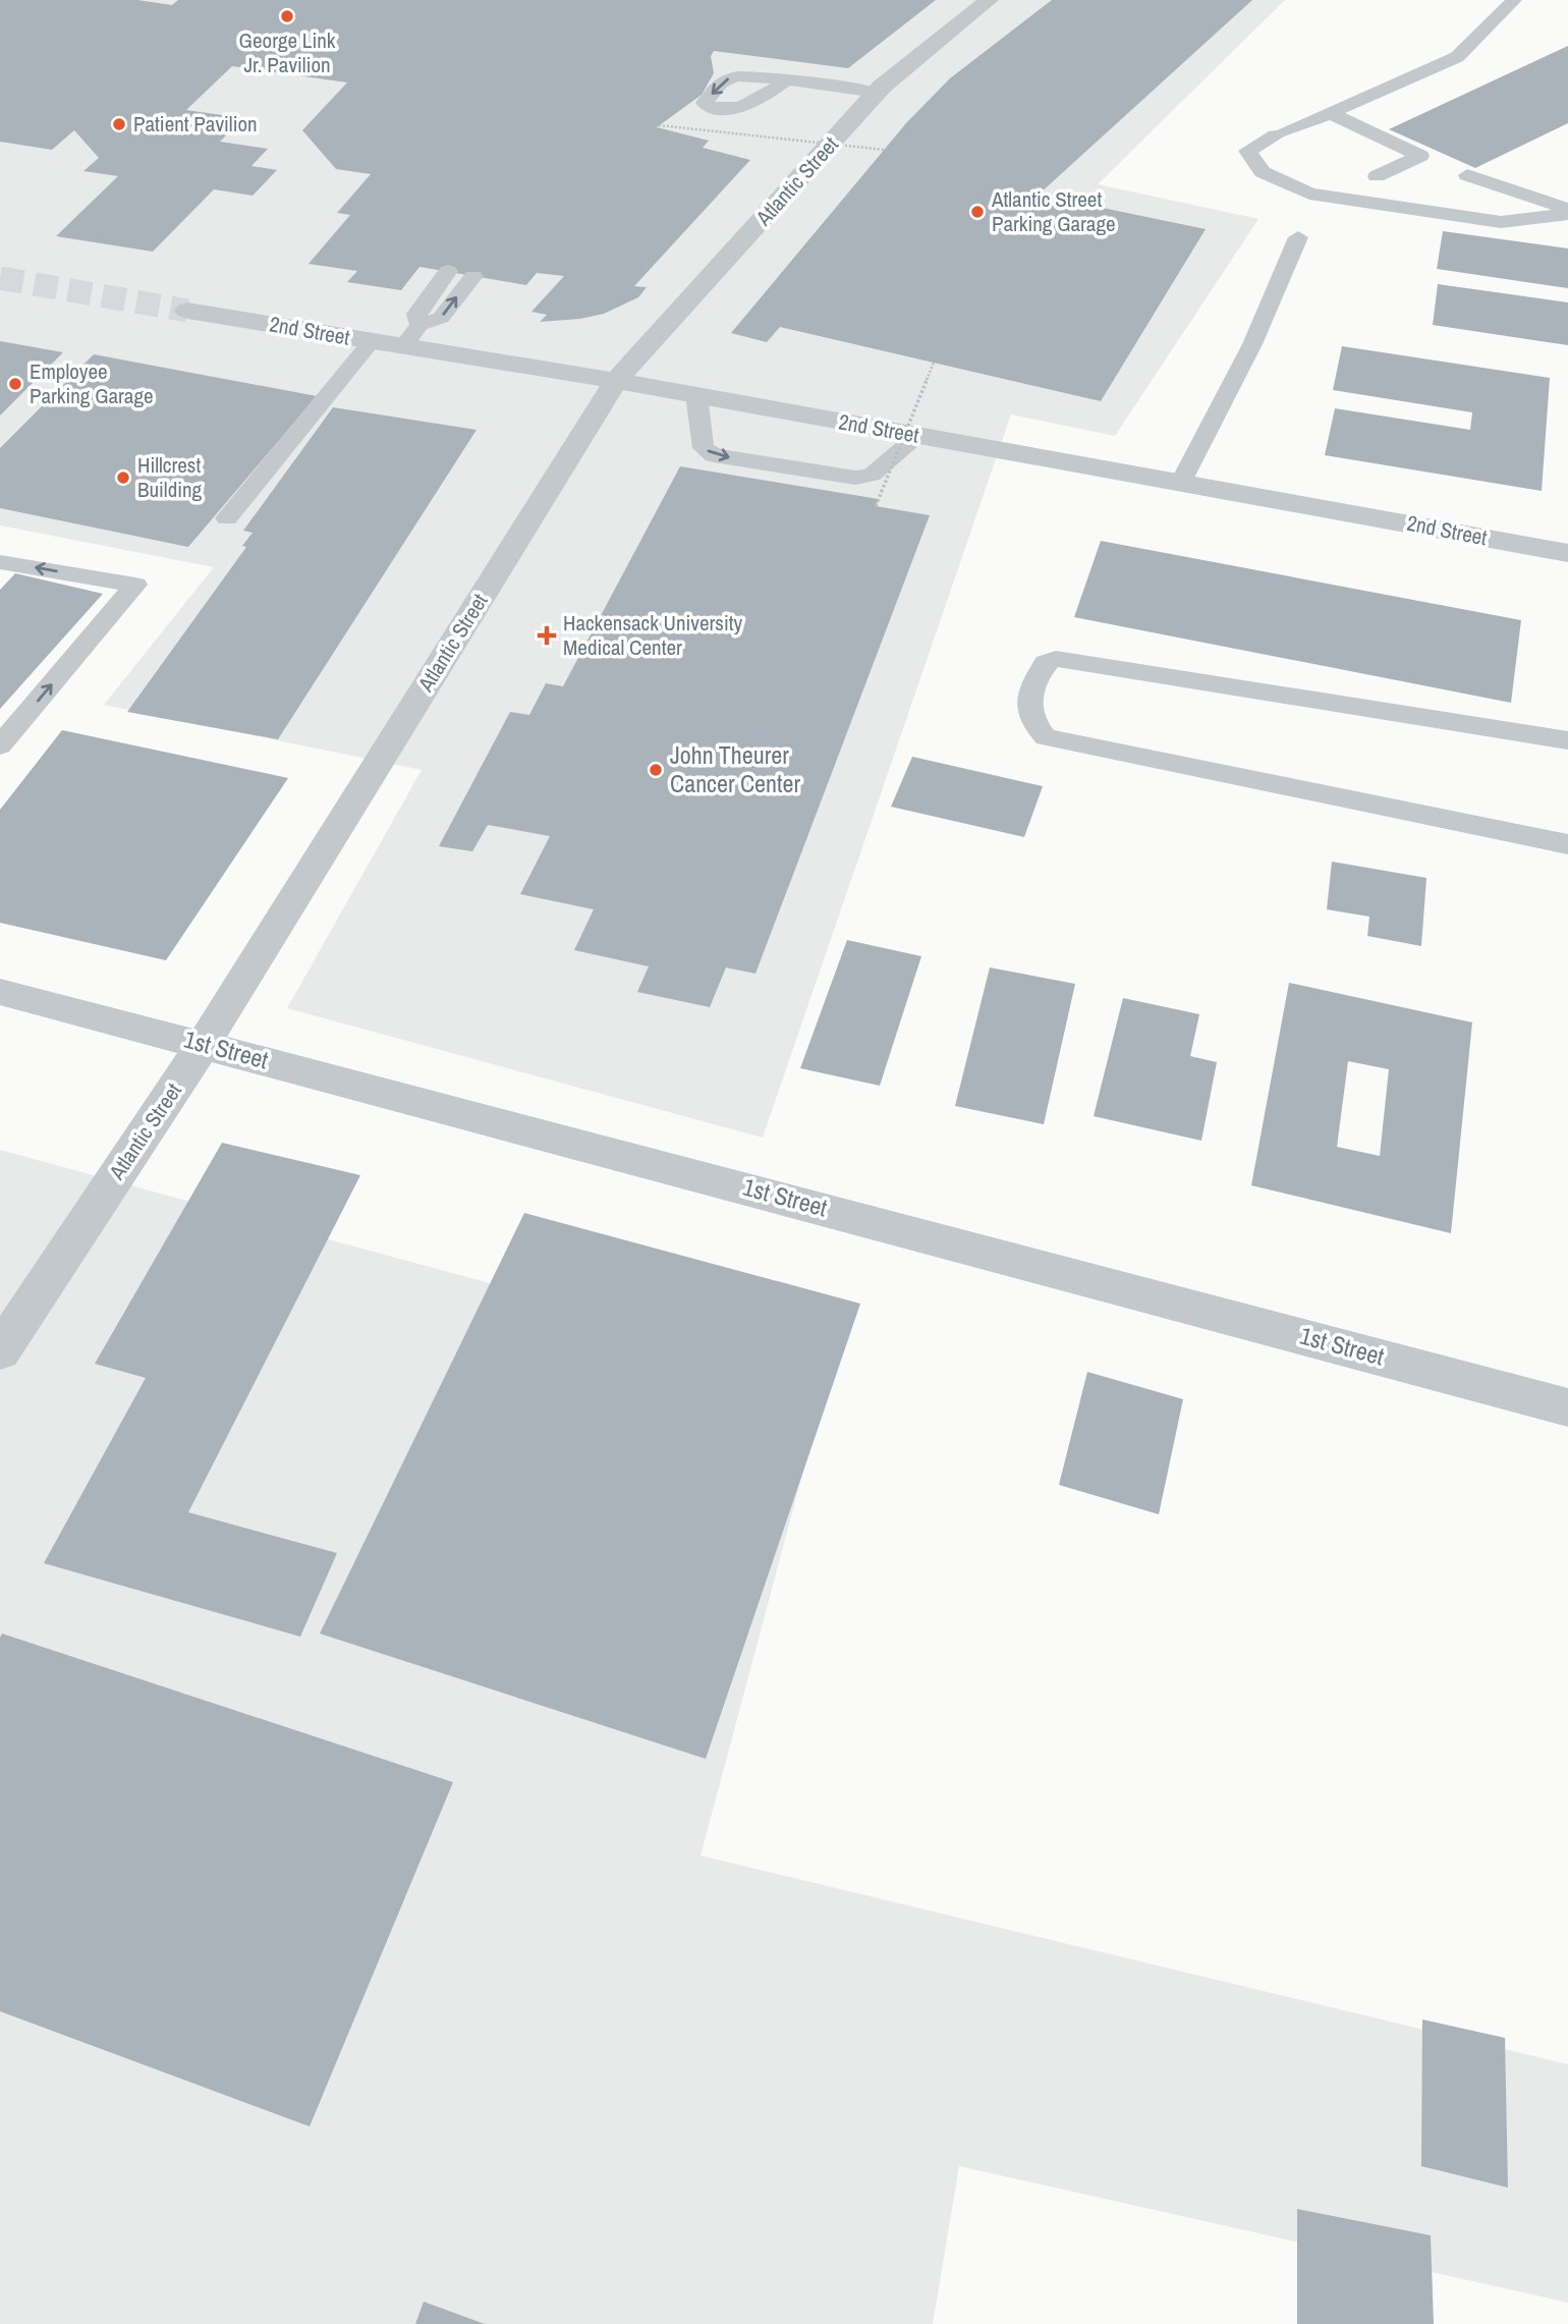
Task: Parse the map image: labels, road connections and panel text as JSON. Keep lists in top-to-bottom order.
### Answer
{
  "streets": {
    "street": ["Atlantic Street", "2nd Street", "1st Street"]
  },
  "crossings": [
    ["Atlantic Street", "2nd Street"],
    ["Atlantic Street", "1st Street"]
  ],
  "places": {
    "other": [
      "George Link Jr. Pavilion",
      "Patient Pavilion",
      "Atlantic Street Parking Garage",
      "Employee Parking Garage",
      "Hillcrest Building",
      "John Theurer Cancer Center"
    ],
    "health": ["Hackensack University Medical Center"]
  }
}
